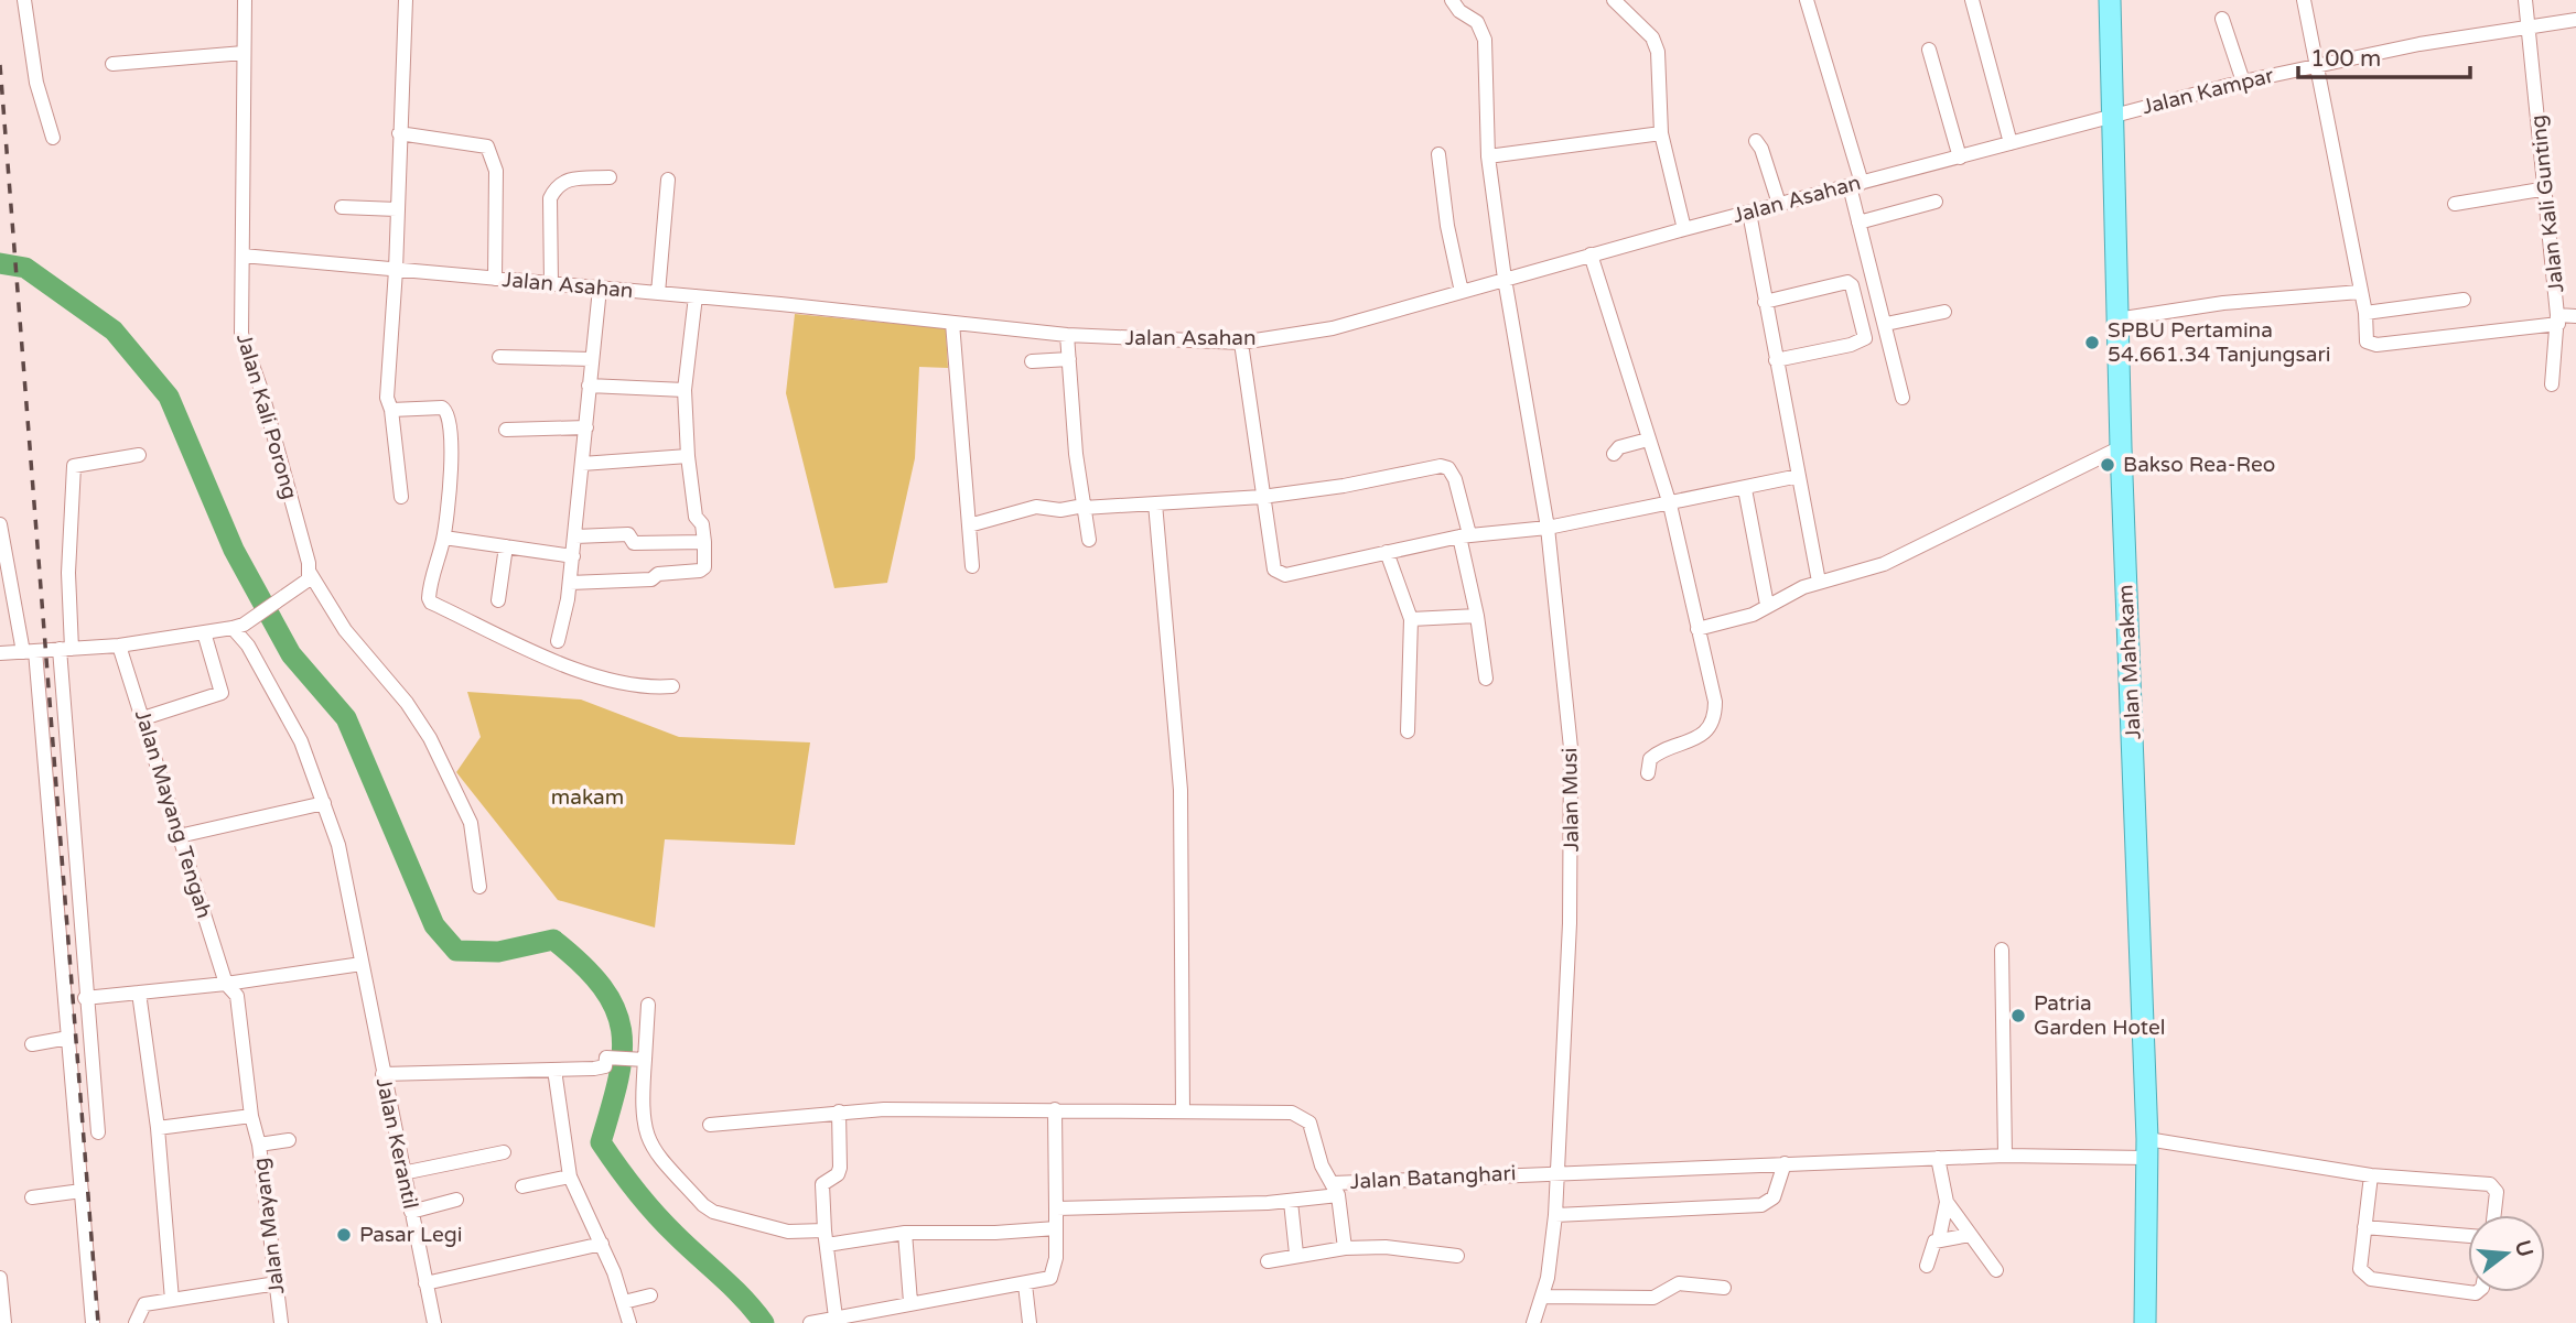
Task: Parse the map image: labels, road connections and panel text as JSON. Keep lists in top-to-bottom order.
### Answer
{
  "streets": {
    "main road": ["Jalan Mahakam"],
    "street": [
      "Jalan Kampar",
      "Jalan Asahan",
      "Jalan Kali Gunting",
      "Jalan Kali Porong",
      "Jalan Musi",
      "Jalan Mayang Tengah",
      "Jalan Kerantil",
      "Jalan Batanghari",
      "Jalan Mayang"
    ]
  },
  "crossings": [
    ["Jalan Kampar", "Jalan Asahan"],
    ["Jalan Kampar", "Jalan Kali Gunting"],
    ["Jalan Kampar", "Jalan Mahakam"],
    ["Jalan Asahan", "Jalan Kali Porong"],
    ["Jalan Asahan", "Jalan Mahakam"],
    ["Jalan Asahan", "Jalan Musi"],
    ["Jalan Mahakam", "Jalan Batanghari"],
    ["Jalan Musi", "Jalan Batanghari"],
    ["Jalan Mayang Tengah", "Jalan Mayang"]
  ],
  "parks": ["makam"],
  "places": [
    "SPBU Pertamina 54.661.34 Tanjungsari",
    "Bakso Rea-Reo",
    "Patria Garden Hotel",
    "Pasar Legi"
  ],
  "scale_bar": "100 m",
  "north": "right"
}
